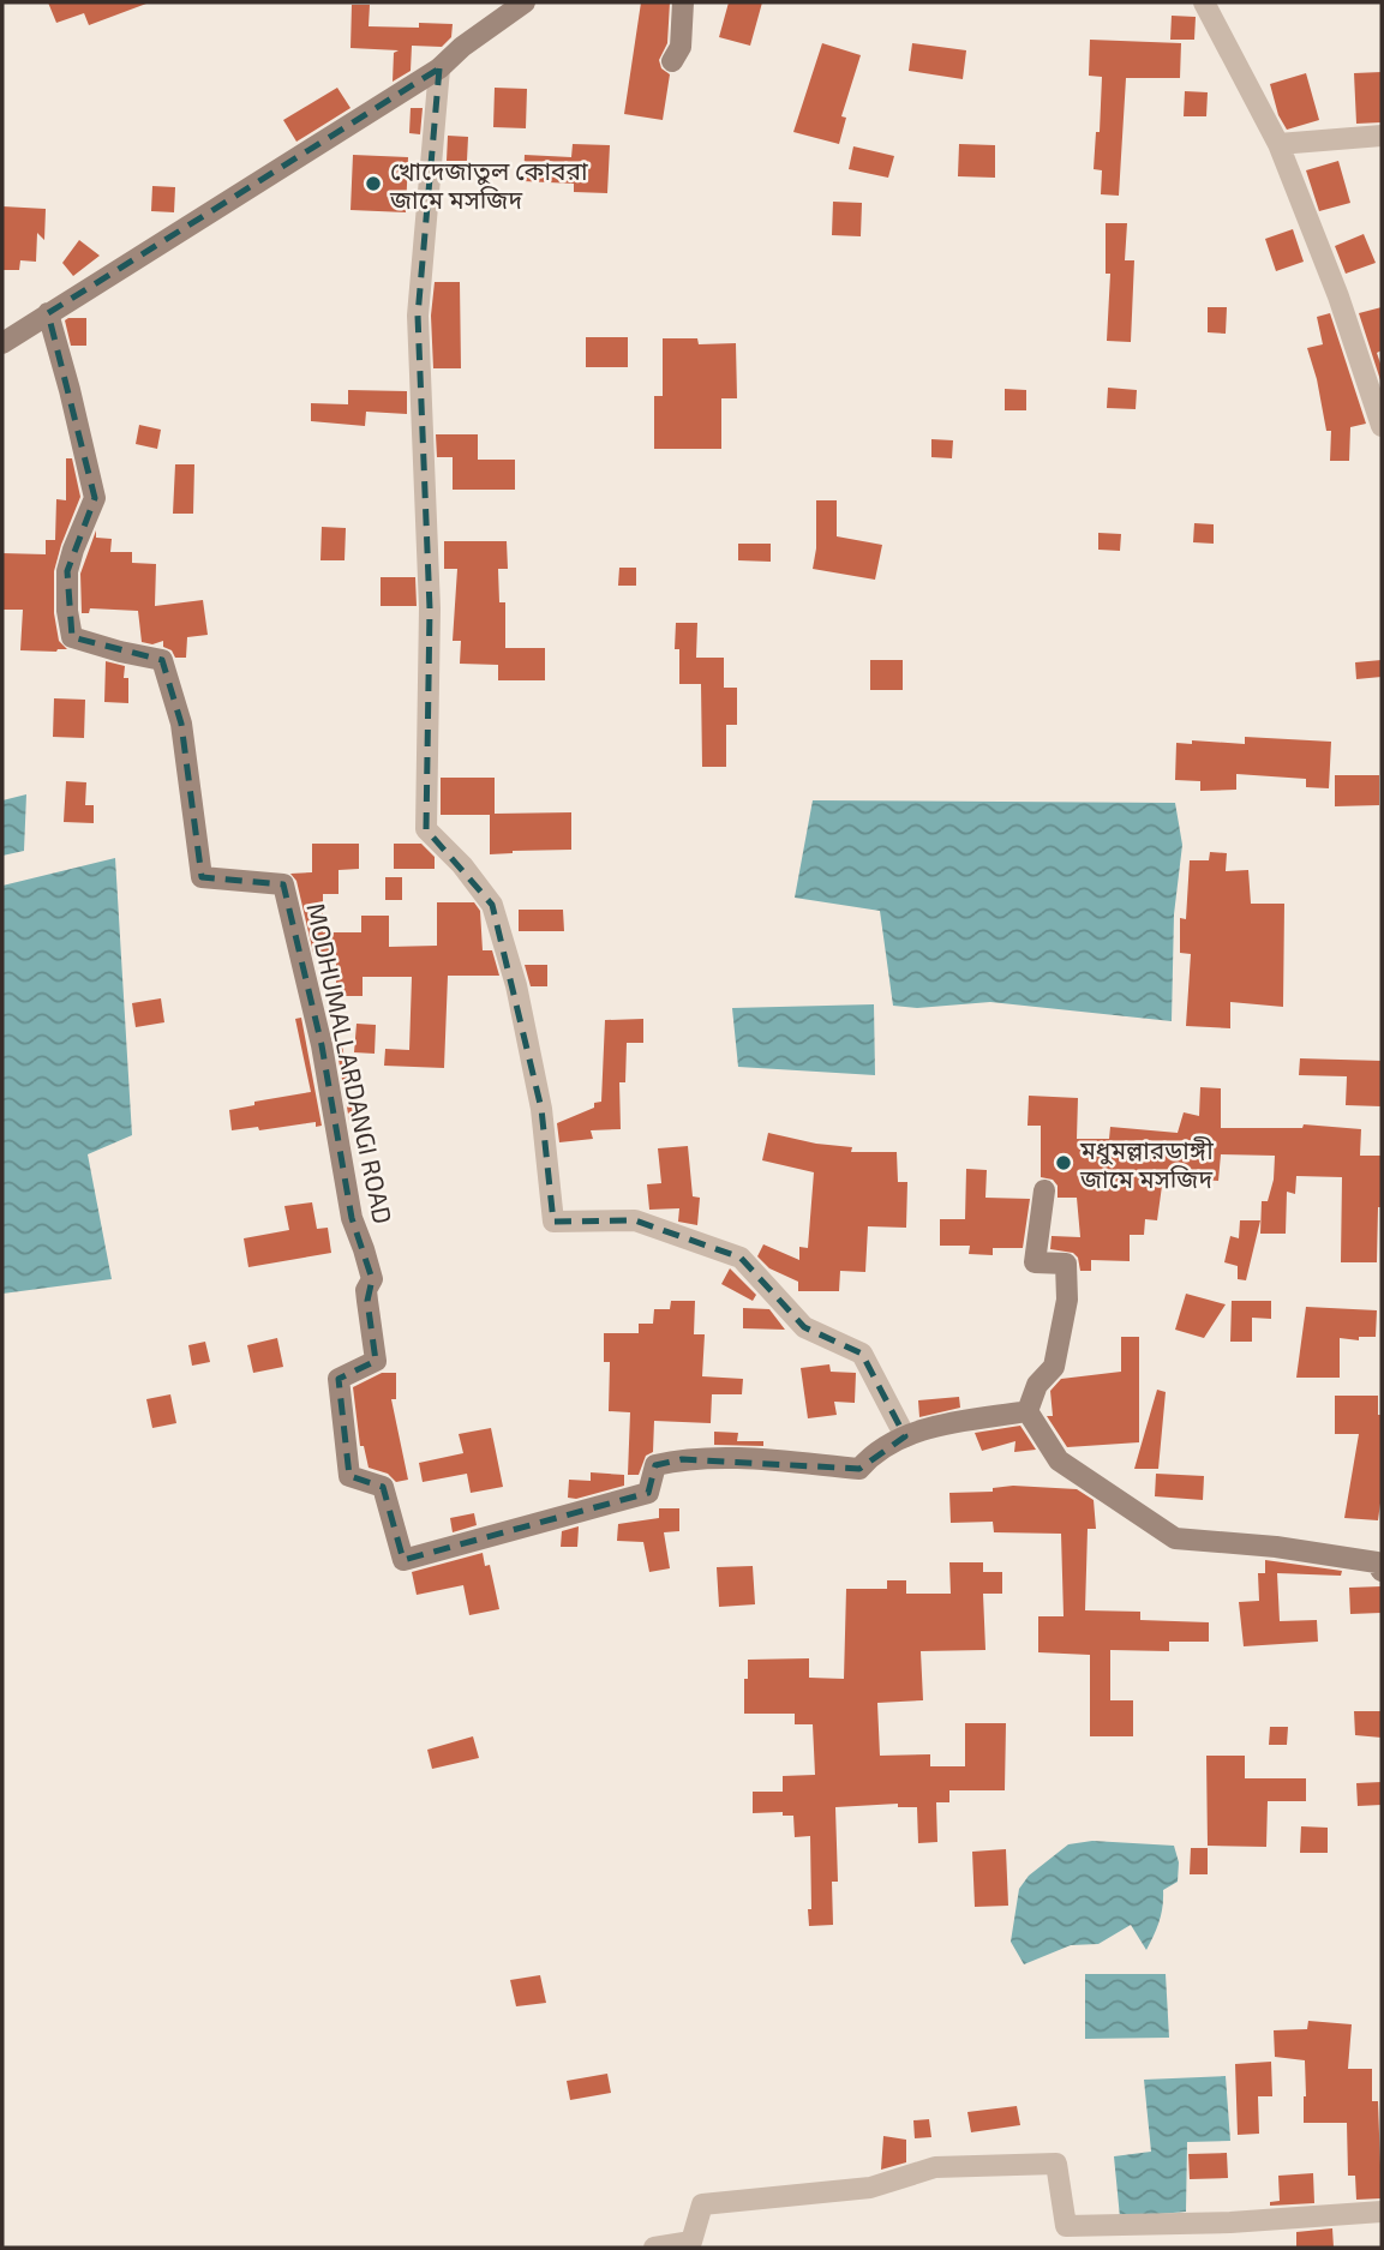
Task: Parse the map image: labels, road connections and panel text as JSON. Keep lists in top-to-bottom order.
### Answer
{
  "streets": {
    "street": ["MODHUMALLARDANGI ROAD"]
  },
  "places": ["খোদেজাতুল কোবরা জামে মসজিদ", "মধুমল্লারডাঙ্গী জামে মসজিদ"]
}
